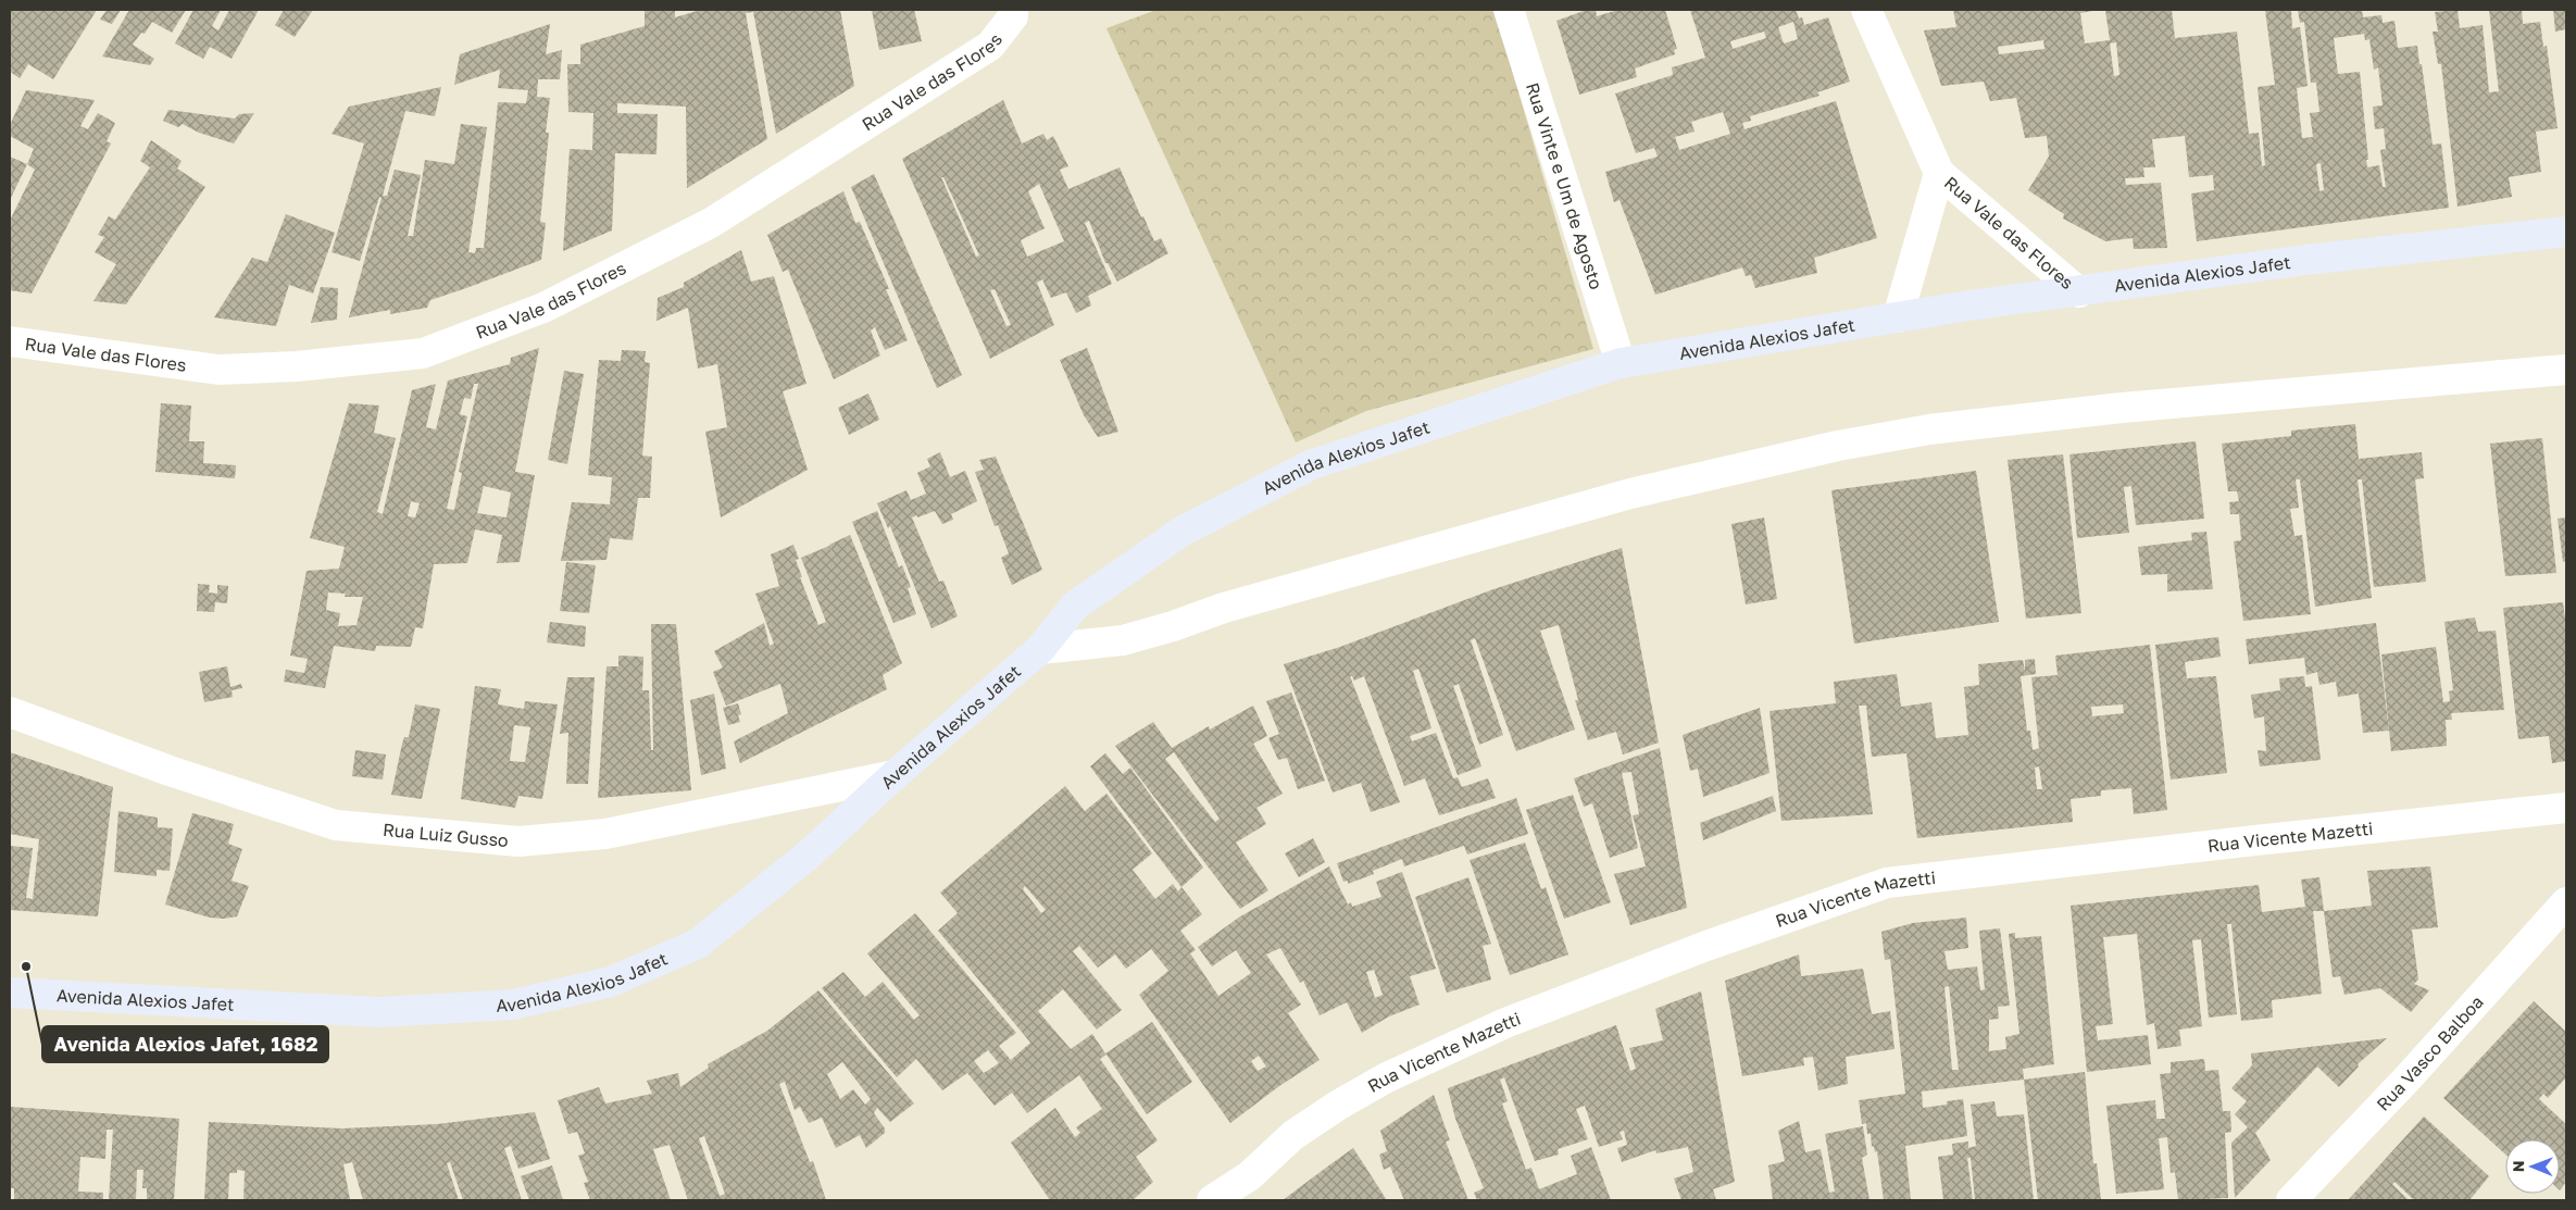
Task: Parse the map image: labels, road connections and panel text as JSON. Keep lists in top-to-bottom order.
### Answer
{
  "streets": {
    "main road": ["Avenida Alexios Jafet"],
    "street": [
      "Rua Vale das Flores",
      "Rua Vinte e Um de Agosto",
      "Rua Luiz Gusso",
      "Rua Vicente Mazetti",
      "Rua Vasco Balboa"
    ]
  },
  "crossings": [
    ["Rua Vale das Flores", "Avenida Alexios Jafet"],
    ["Rua Vinte e Um de Agosto", "Avenida Alexios Jafet"],
    ["Avenida Alexios Jafet", "Rua Luiz Gusso"]
  ],
  "places": ["Avenida Alexios Jafet, 1682"],
  "north": "left"
}
